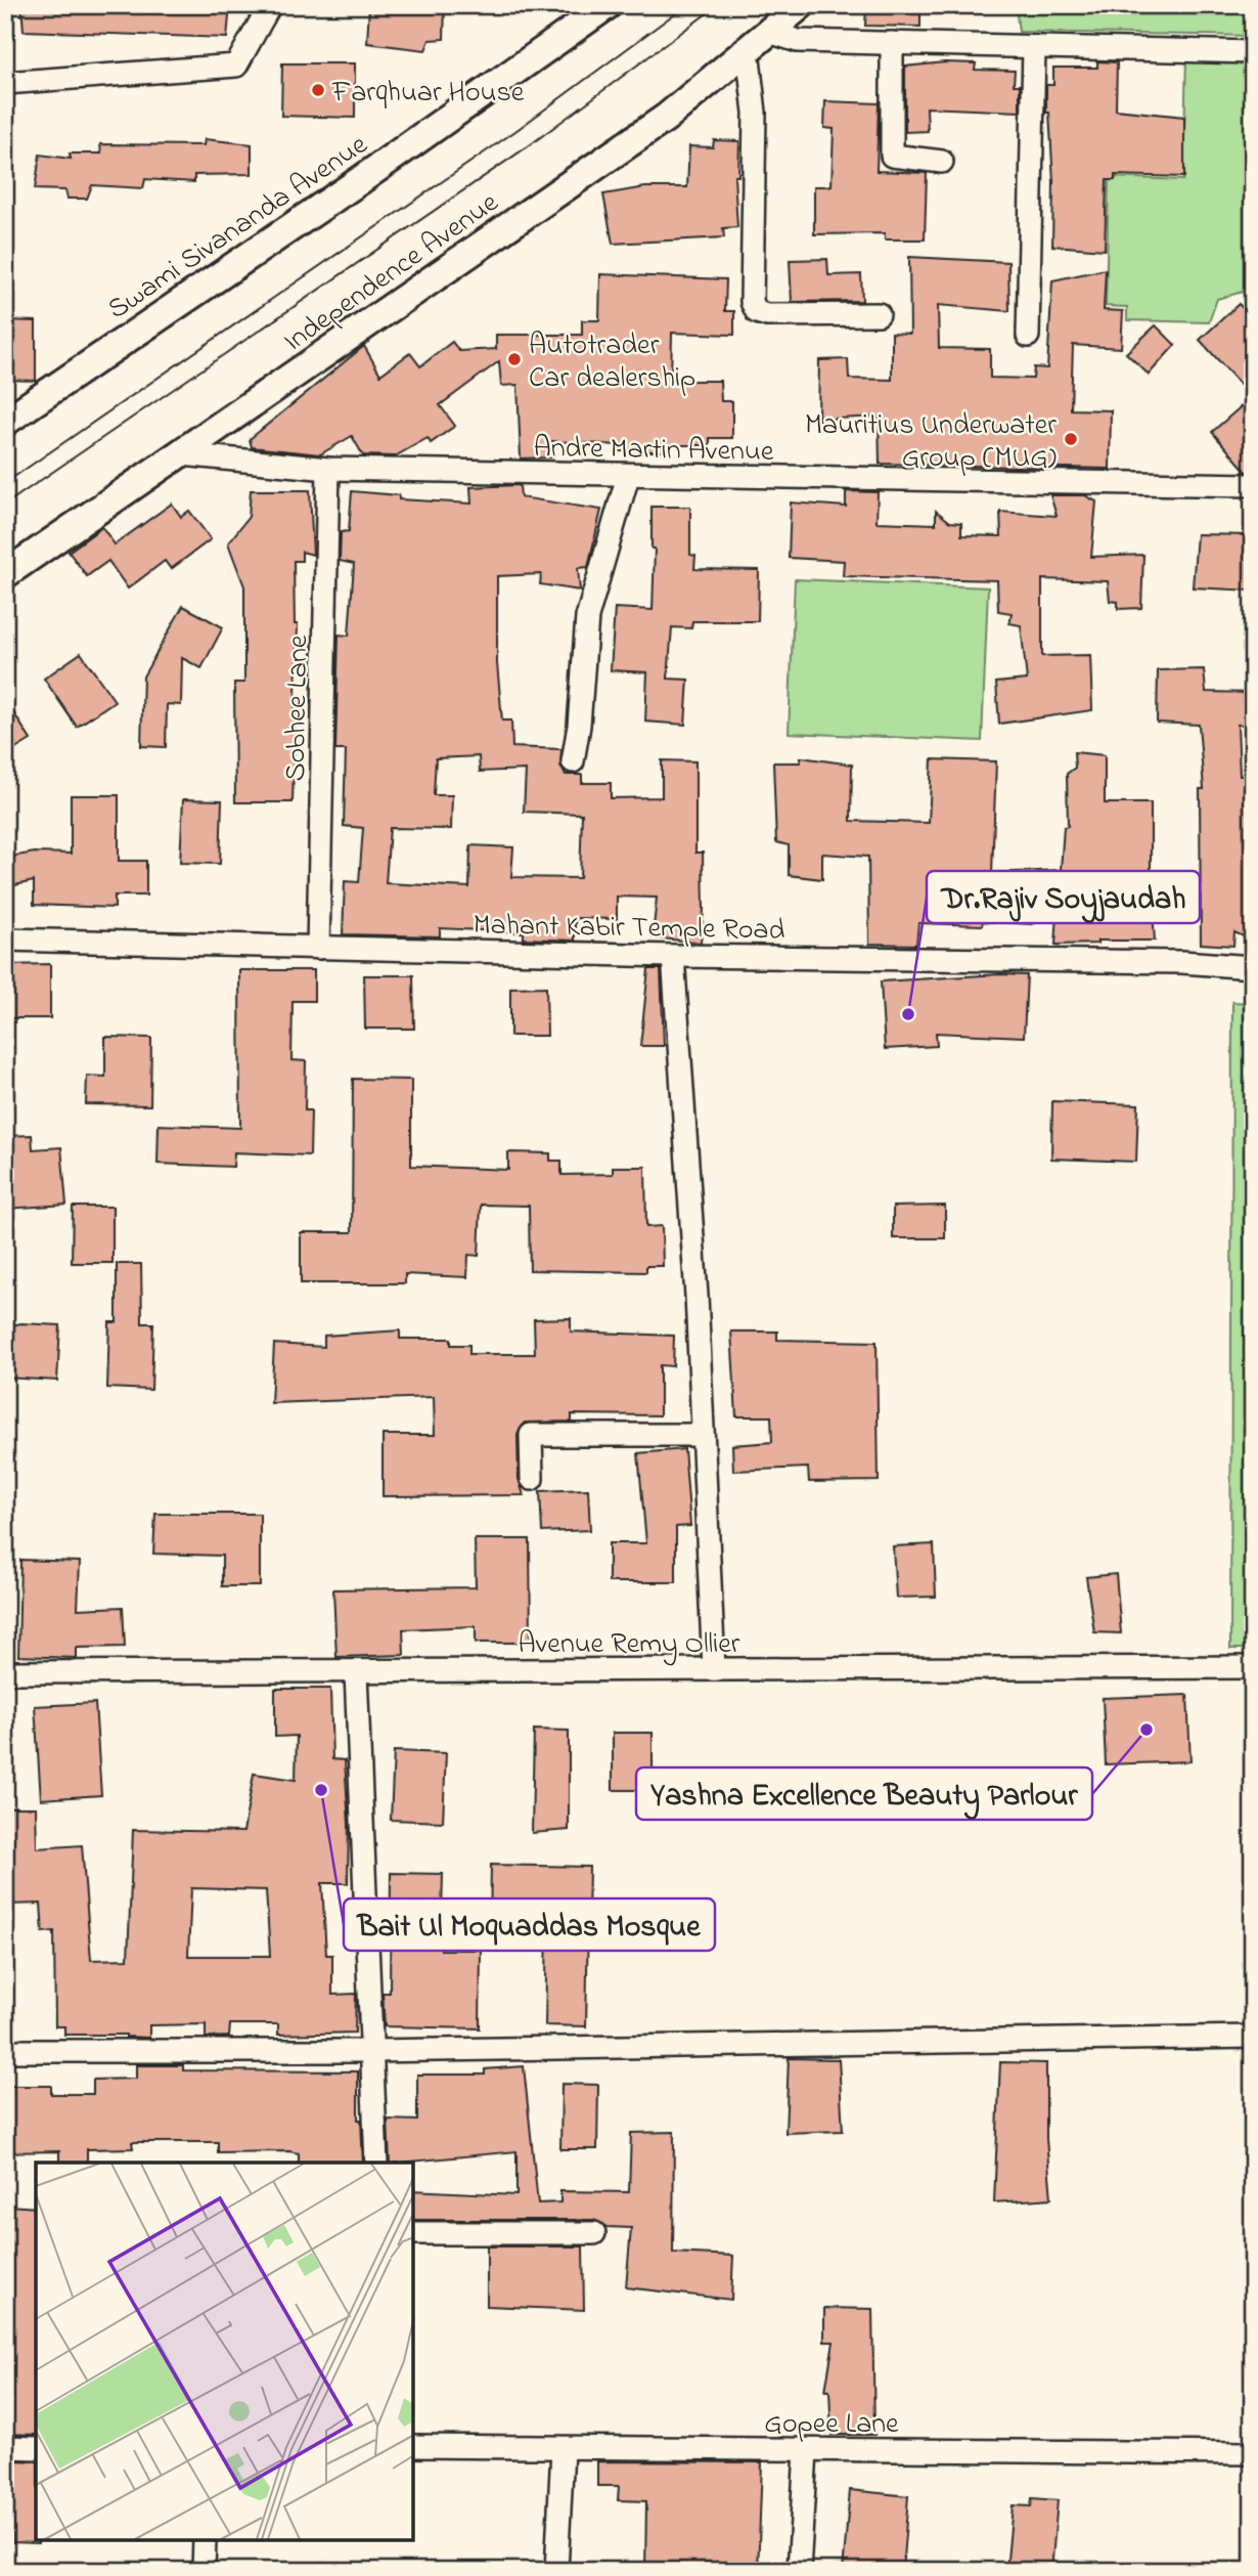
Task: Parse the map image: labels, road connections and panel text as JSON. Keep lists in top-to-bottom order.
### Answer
{
  "streets": {
    "street": [
      "Swami Sivananda Avenue",
      "Independence Avenue",
      "Andre Martin Avenue",
      "Sobhee Lane",
      "Mahant Kabir Temple Road",
      "Avenue Remy Ollier",
      "Gopee Lane"
    ]
  },
  "crossings": [
    ["Independence Avenue", "Andre Martin Avenue"],
    ["Andre Martin Avenue", "Sobhee Lane"],
    ["Sobhee Lane", "Mahant Kabir Temple Road"]
  ],
  "places": [
    "Farqhuar House",
    "Autotrader Car dealership",
    "Mauritius Underwater Group (MUG)",
    "Dr.Rajiv Soyjaudah",
    "Yashna Excellence Beauty Parlour",
    "Bait Ul Moquaddas Mosque"
  ]
}
